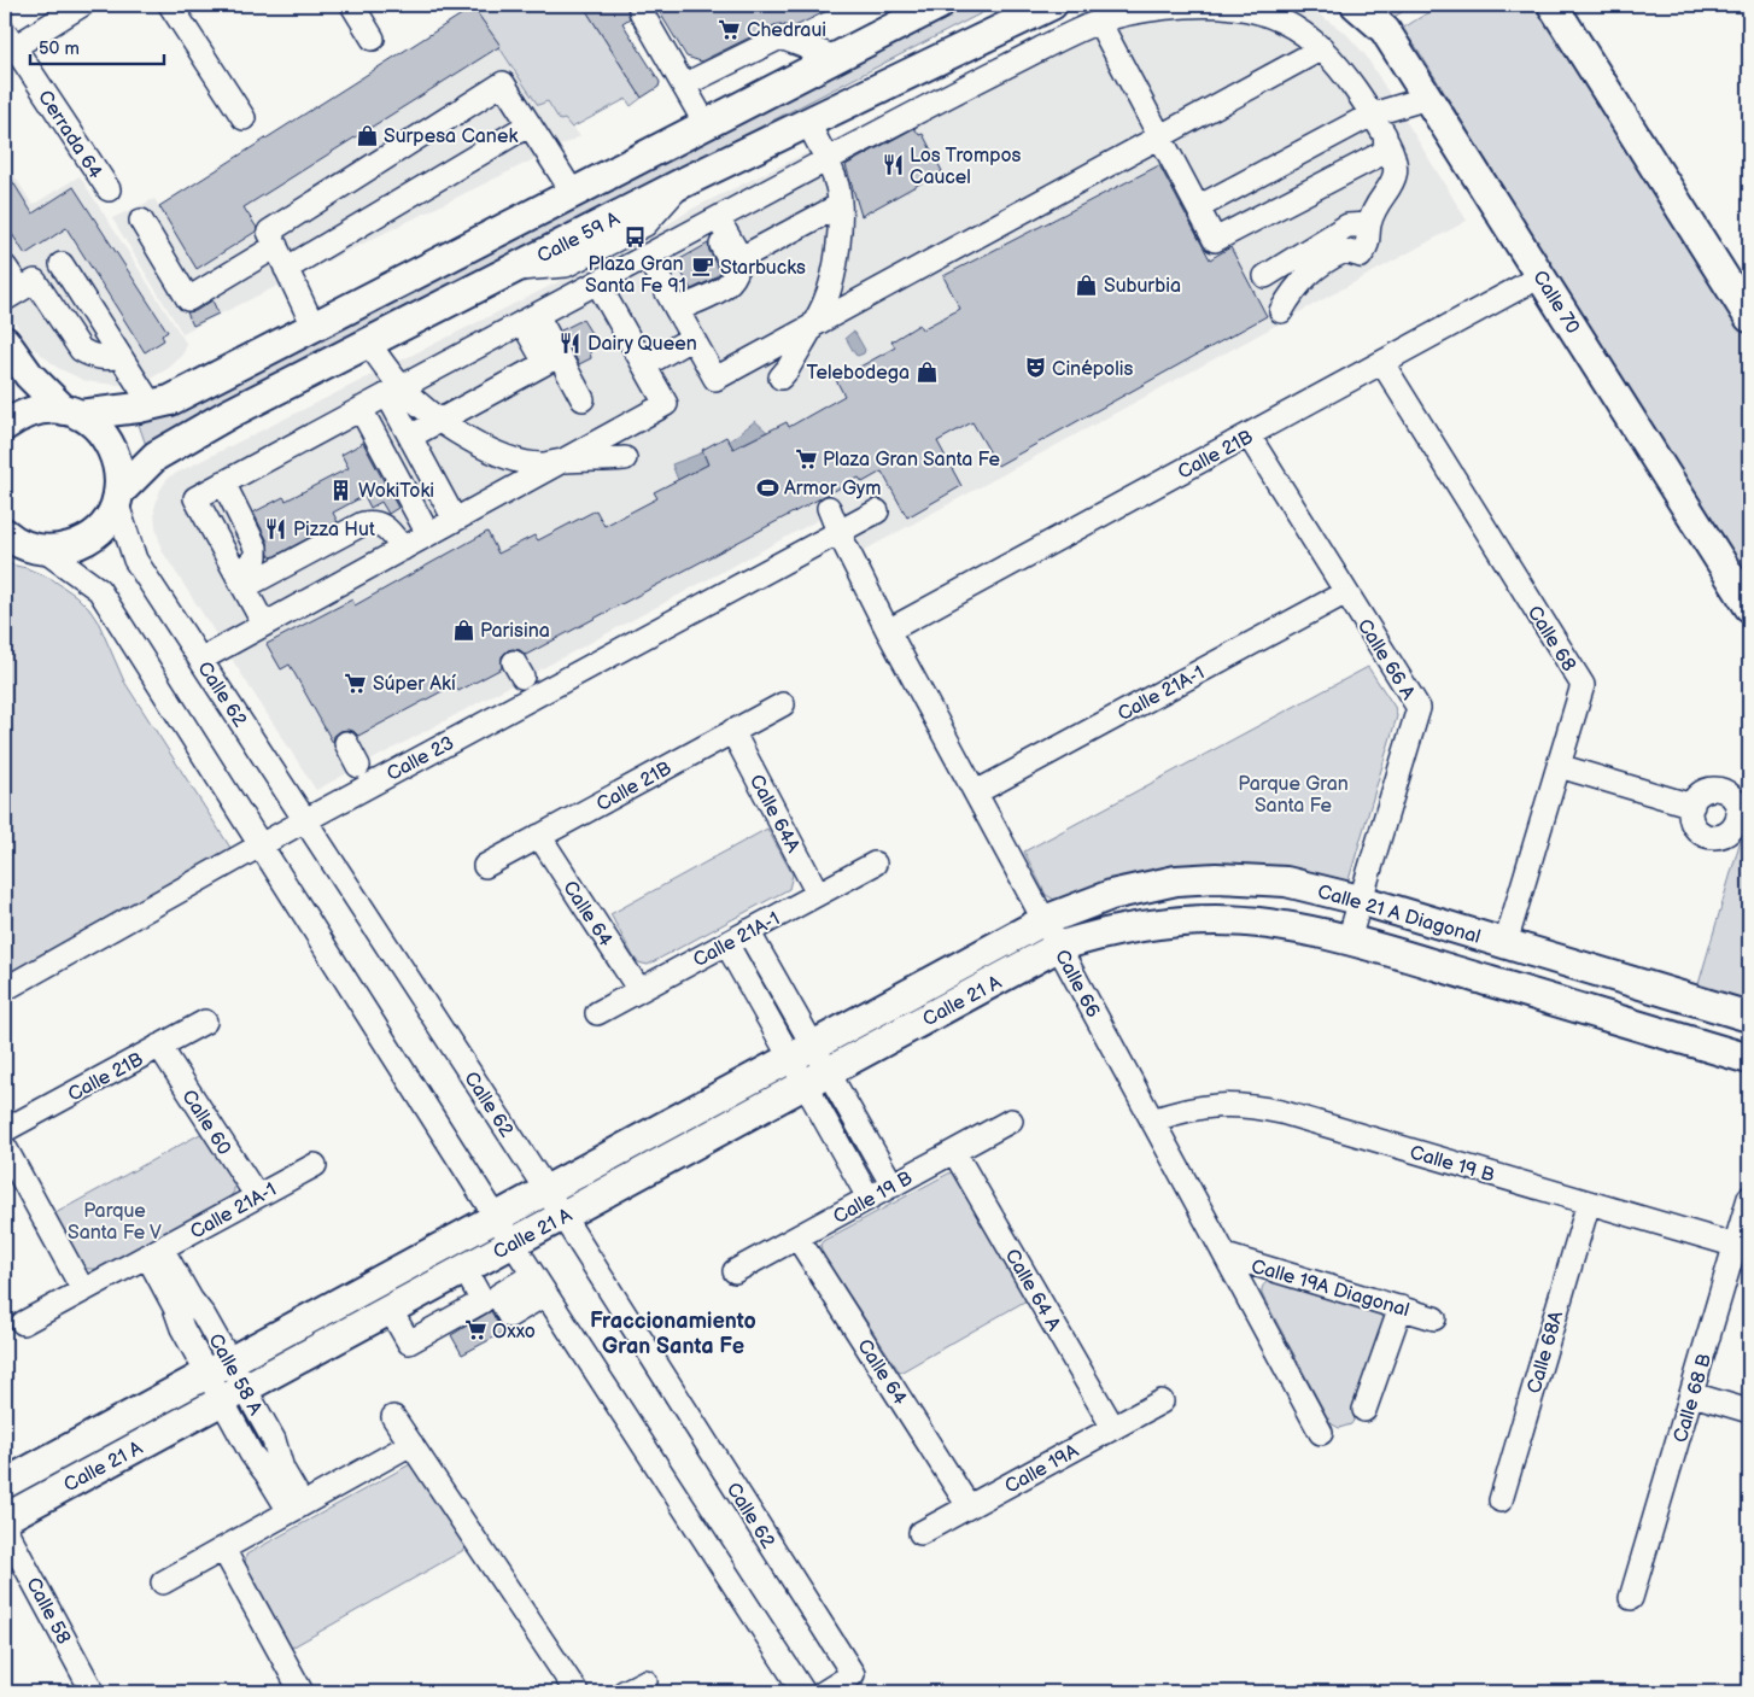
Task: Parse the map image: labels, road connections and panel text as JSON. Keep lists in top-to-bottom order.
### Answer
{
  "streets": {
    "main road": [
      "Calle 59 A",
      "Calle 70",
      "Calle 21 A Diagonal",
      "Calle 21 A"
    ],
    "street": [
      "Cerrada 64",
      "Calle 21B",
      "Calle 68",
      "Calle 66 A",
      "Calle 21A-1",
      "Calle 62",
      "Calle 23",
      "Calle 64A",
      "Calle 64",
      "Calle 66",
      "Calle 60",
      "Calle 19 B",
      "Calle 19A Diagonal",
      "Calle 64 A",
      "Calle 68A",
      "Calle 58 A",
      "Calle 68 B",
      "Calle 19A",
      "Calle 58"
    ]
  },
  "crossings": [
    ["Calle 59 A", "Calle 62"],
    ["Calle 70", "Calle 21B"],
    ["Calle 21B", "Calle 68"],
    ["Calle 21B", "Calle 66 A"],
    ["Calle 21B", "Calle 64A"],
    ["Calle 21B", "Calle 64"],
    ["Calle 21B", "Calle 66"],
    ["Calle 21B", "Calle 60"],
    ["Calle 68", "Calle 21 A Diagonal"],
    ["Calle 66 A", "Calle 21A-1"],
    ["Calle 66 A", "Calle 21 A Diagonal"],
    ["Calle 21A-1", "Calle 64A"],
    ["Calle 21A-1", "Calle 64"],
    ["Calle 21A-1", "Calle 66"],
    ["Calle 21A-1", "Calle 60"],
    ["Calle 21A-1", "Calle 58 A"],
    ["Calle 62", "Calle 23"],
    ["Calle 62", "Calle 21 A"],
    ["Calle 23", "Calle 66"],
    ["Calle 64", "Calle 19 B"],
    ["Calle 64", "Calle 19A"],
    ["Calle 21 A Diagonal", "Calle 66"],
    ["Calle 21 A Diagonal", "Calle 21 A"],
    ["Calle 66", "Calle 21 A"],
    ["Calle 66", "Calle 19 B"],
    ["Calle 66", "Calle 19A Diagonal"],
    ["Calle 21 A", "Calle 58 A"],
    ["Calle 19 B", "Calle 64 A"],
    ["Calle 19 B", "Calle 68A"],
    ["Calle 19 B", "Calle 68 B"],
    ["Calle 64 A", "Calle 19A"]
  ],
  "districts": ["Fraccionamiento Gran Santa Fe"],
  "parks": ["Parque Gran Santa Fe", "Parque Santa Fe V"],
  "places": {
    "supermarket": [
      "Chedraui",
      "Plaza Gran Santa Fe",
      "Súper Akí",
      "Oxxo"
    ],
    "shop": [
      "Surpesa Canek",
      "Suburbia",
      "Telebodega",
      "Parisina"
    ],
    "restaurant": ["Los Trompos Caucel", "Dairy Queen", "Pizza Hut"],
    "bus stop": ["Plaza Gran Santa Fe 91"],
    "cafe": ["Starbucks"],
    "theatre": ["Cinépolis"],
    "sports": ["Armor Gym"],
    "building": ["WokiToki"]
  },
  "scale_bar": "50 m"
}
